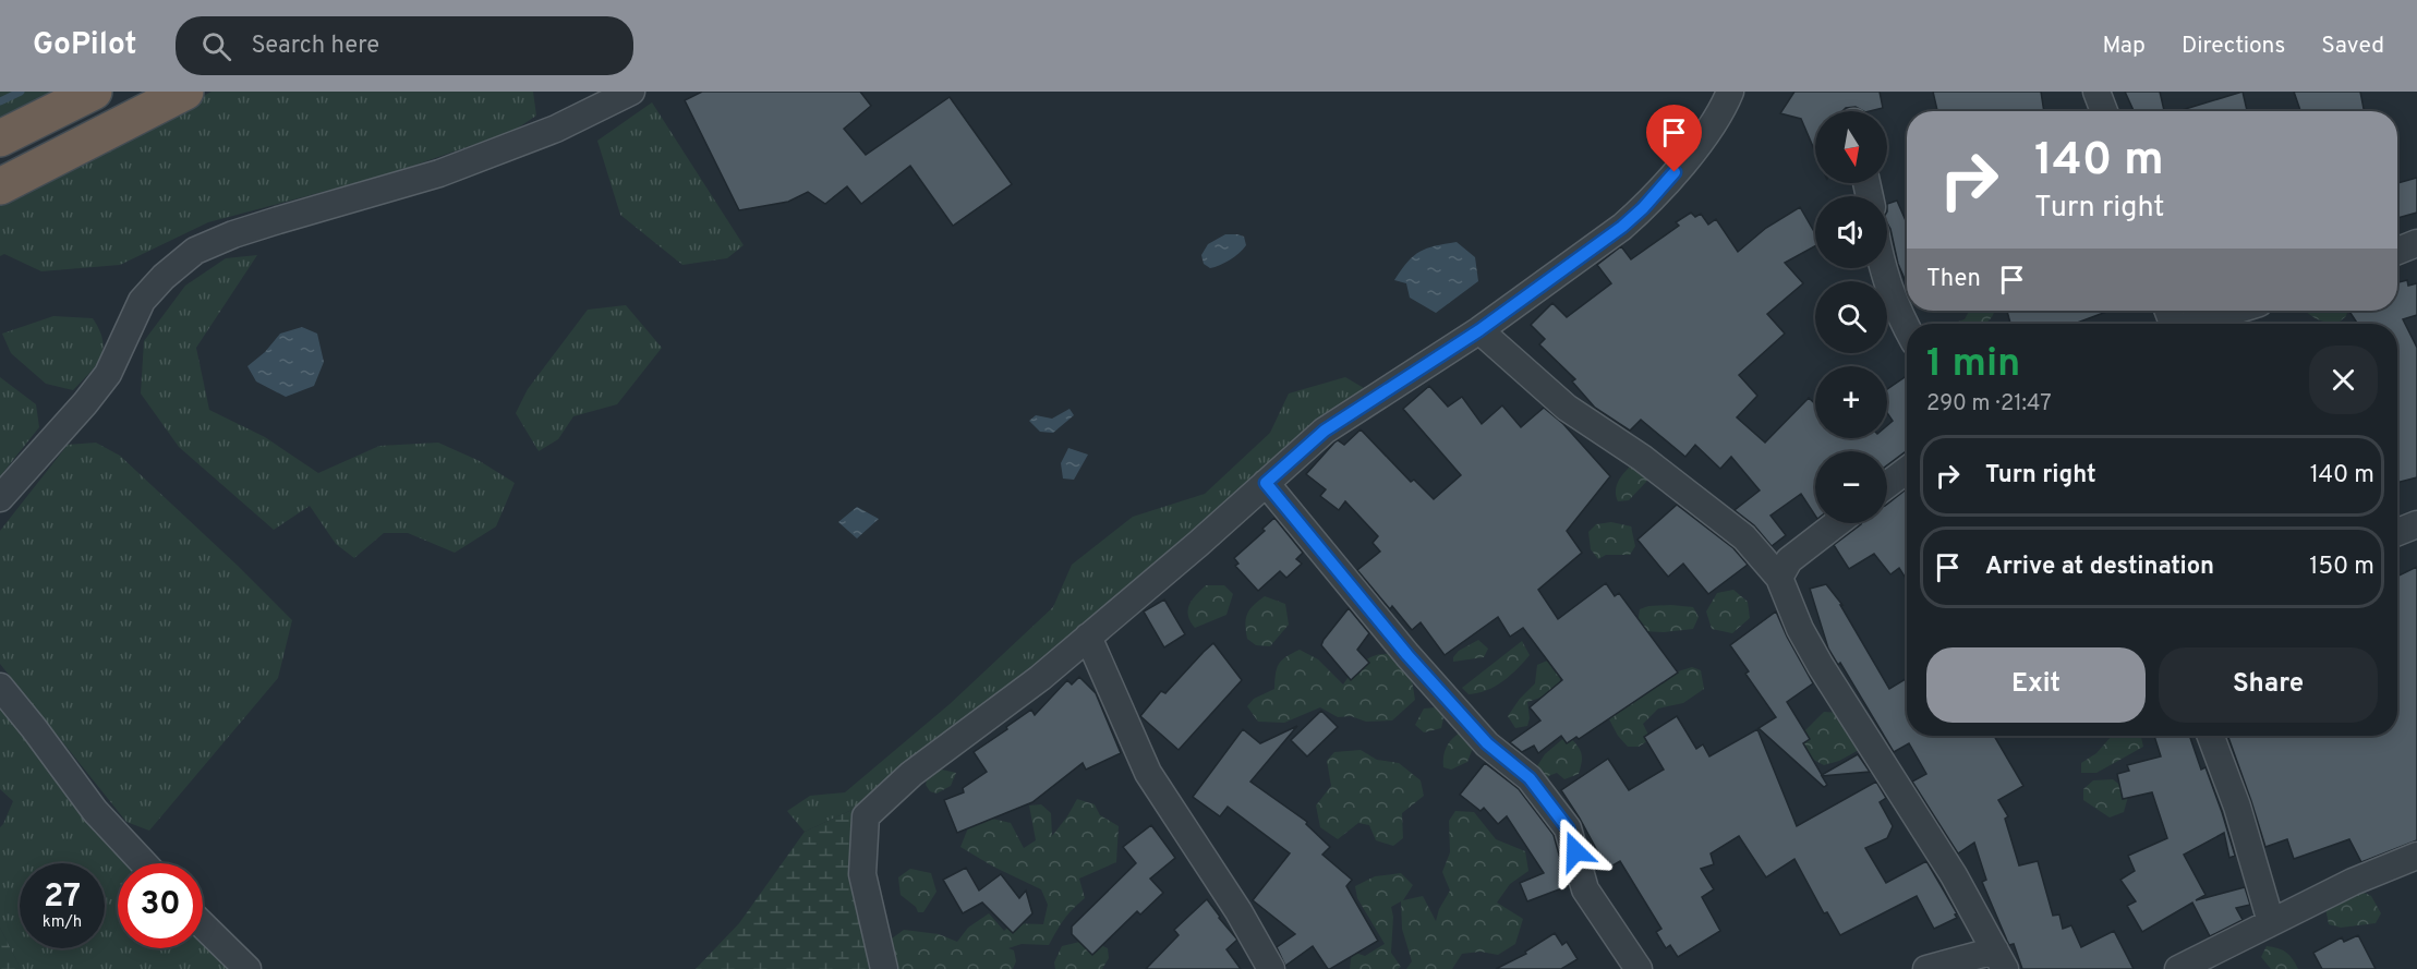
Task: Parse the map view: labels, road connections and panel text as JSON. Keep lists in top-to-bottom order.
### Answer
{
  "north": "bottom",
  "page": {
    "header": "GoPilot",
    "search": "Search here",
    "nav": ["Map", "Directions", "Saved"],
    "map_buttons": ["+", "−"],
    "turn": ["140 m", "Turn right"],
    "then": "Then",
    "heading": ["1 min", "290 m · 21:47"],
    "list": [
      {
        "name": "Turn right",
        "value": "140 m"
      },
      {
        "name": "Arrive at destination",
        "value": "150 m"
      }
    ],
    "buttons": ["Exit", "Share"],
    "speed": "27 km/h",
    "limit": "30"
  }
}
